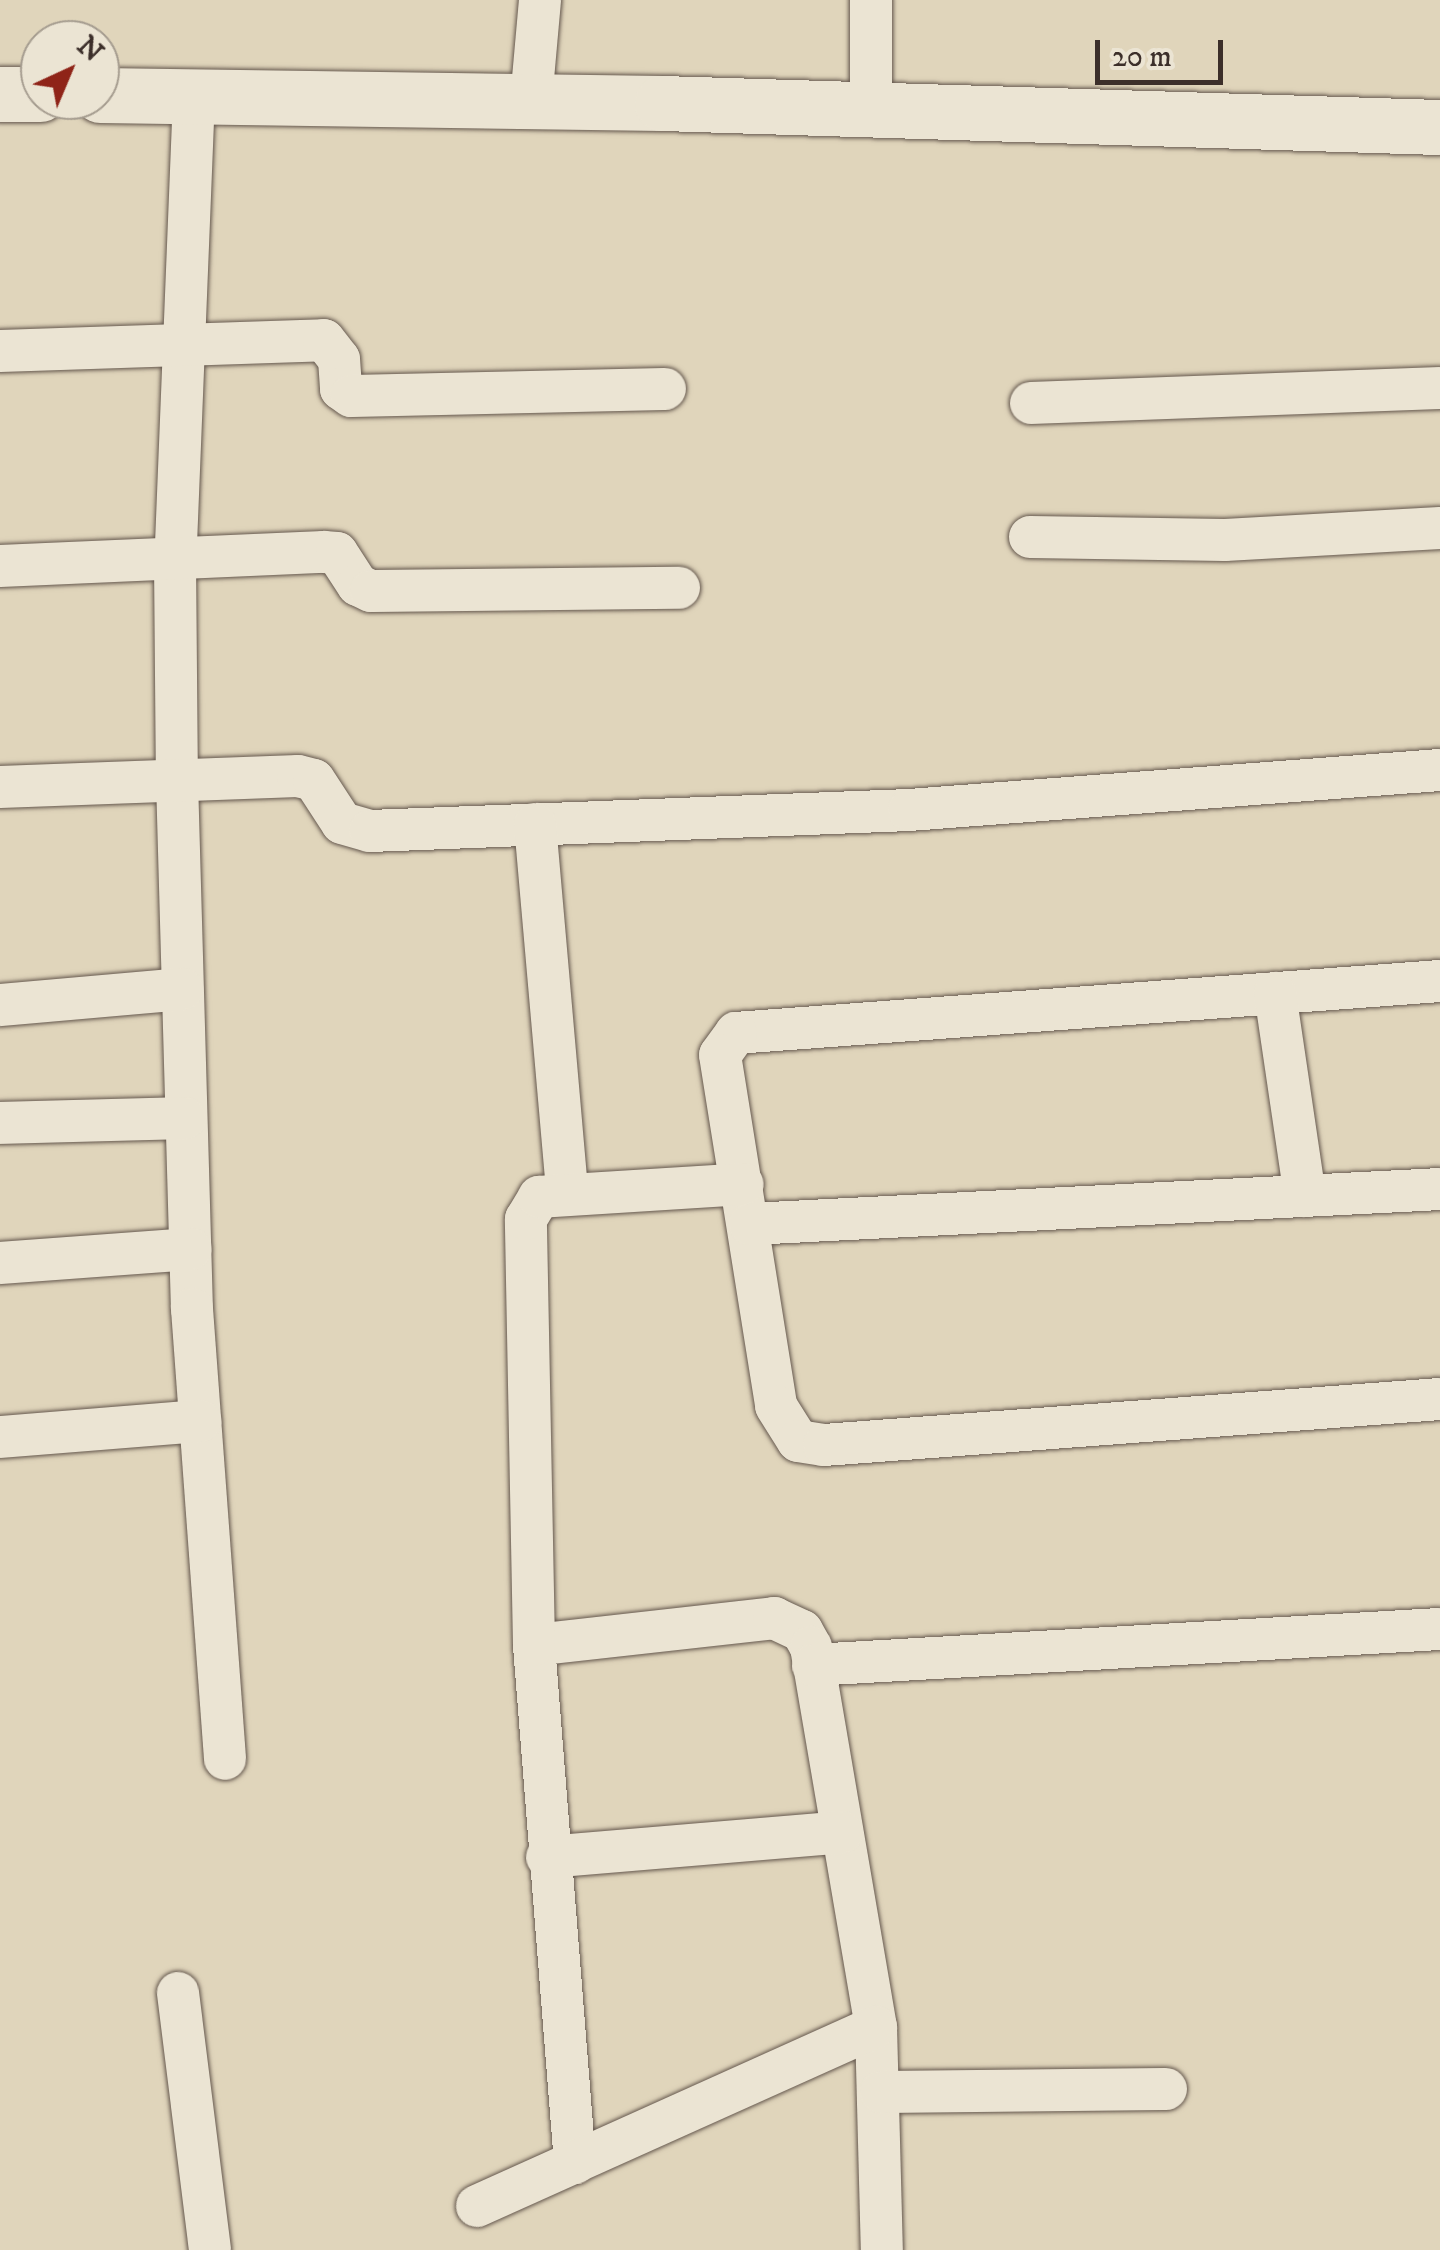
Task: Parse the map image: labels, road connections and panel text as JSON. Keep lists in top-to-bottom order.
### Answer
{
  "scale_bar": "20 m",
  "north": "top right"
}
